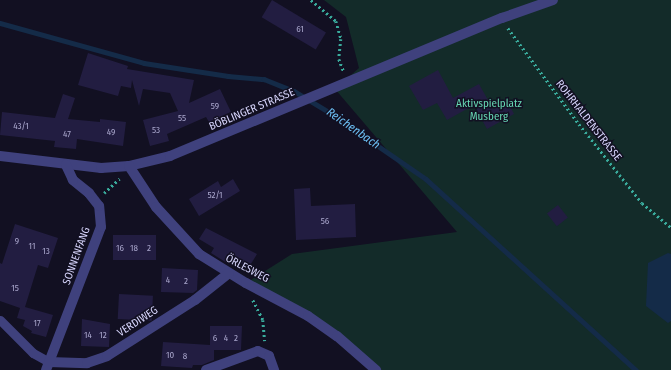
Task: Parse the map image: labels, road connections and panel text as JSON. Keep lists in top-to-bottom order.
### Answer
{
  "streets": {
    "street": [
      "BÖBLINGER STRASSE",
      "SONNENFANG",
      "ÖRLESWEG",
      "VERDIWEG"
    ],
    "path": ["ROHRHALDENSTRASSE"]
  },
  "crossings": [
    ["BÖBLINGER STRASSE", "ROHRHALDENSTRASSE"],
    ["BÖBLINGER STRASSE", "SONNENFANG"],
    ["BÖBLINGER STRASSE", "ÖRLESWEG"],
    ["SONNENFANG", "VERDIWEG"],
    ["ÖRLESWEG", "VERDIWEG"]
  ],
  "water": ["Reichenbach"],
  "parks": ["Aktivspielplatz Musberg"],
  "house_numbers": [
    "61",
    "59",
    "55",
    "43/1",
    "53",
    "49",
    "47",
    "52/1",
    "56",
    "9",
    "11",
    "16",
    "18",
    "2",
    "13",
    "4",
    "2",
    "15",
    "17",
    "14",
    "12",
    "6",
    "4",
    "2",
    "10",
    "8"
  ]
}
